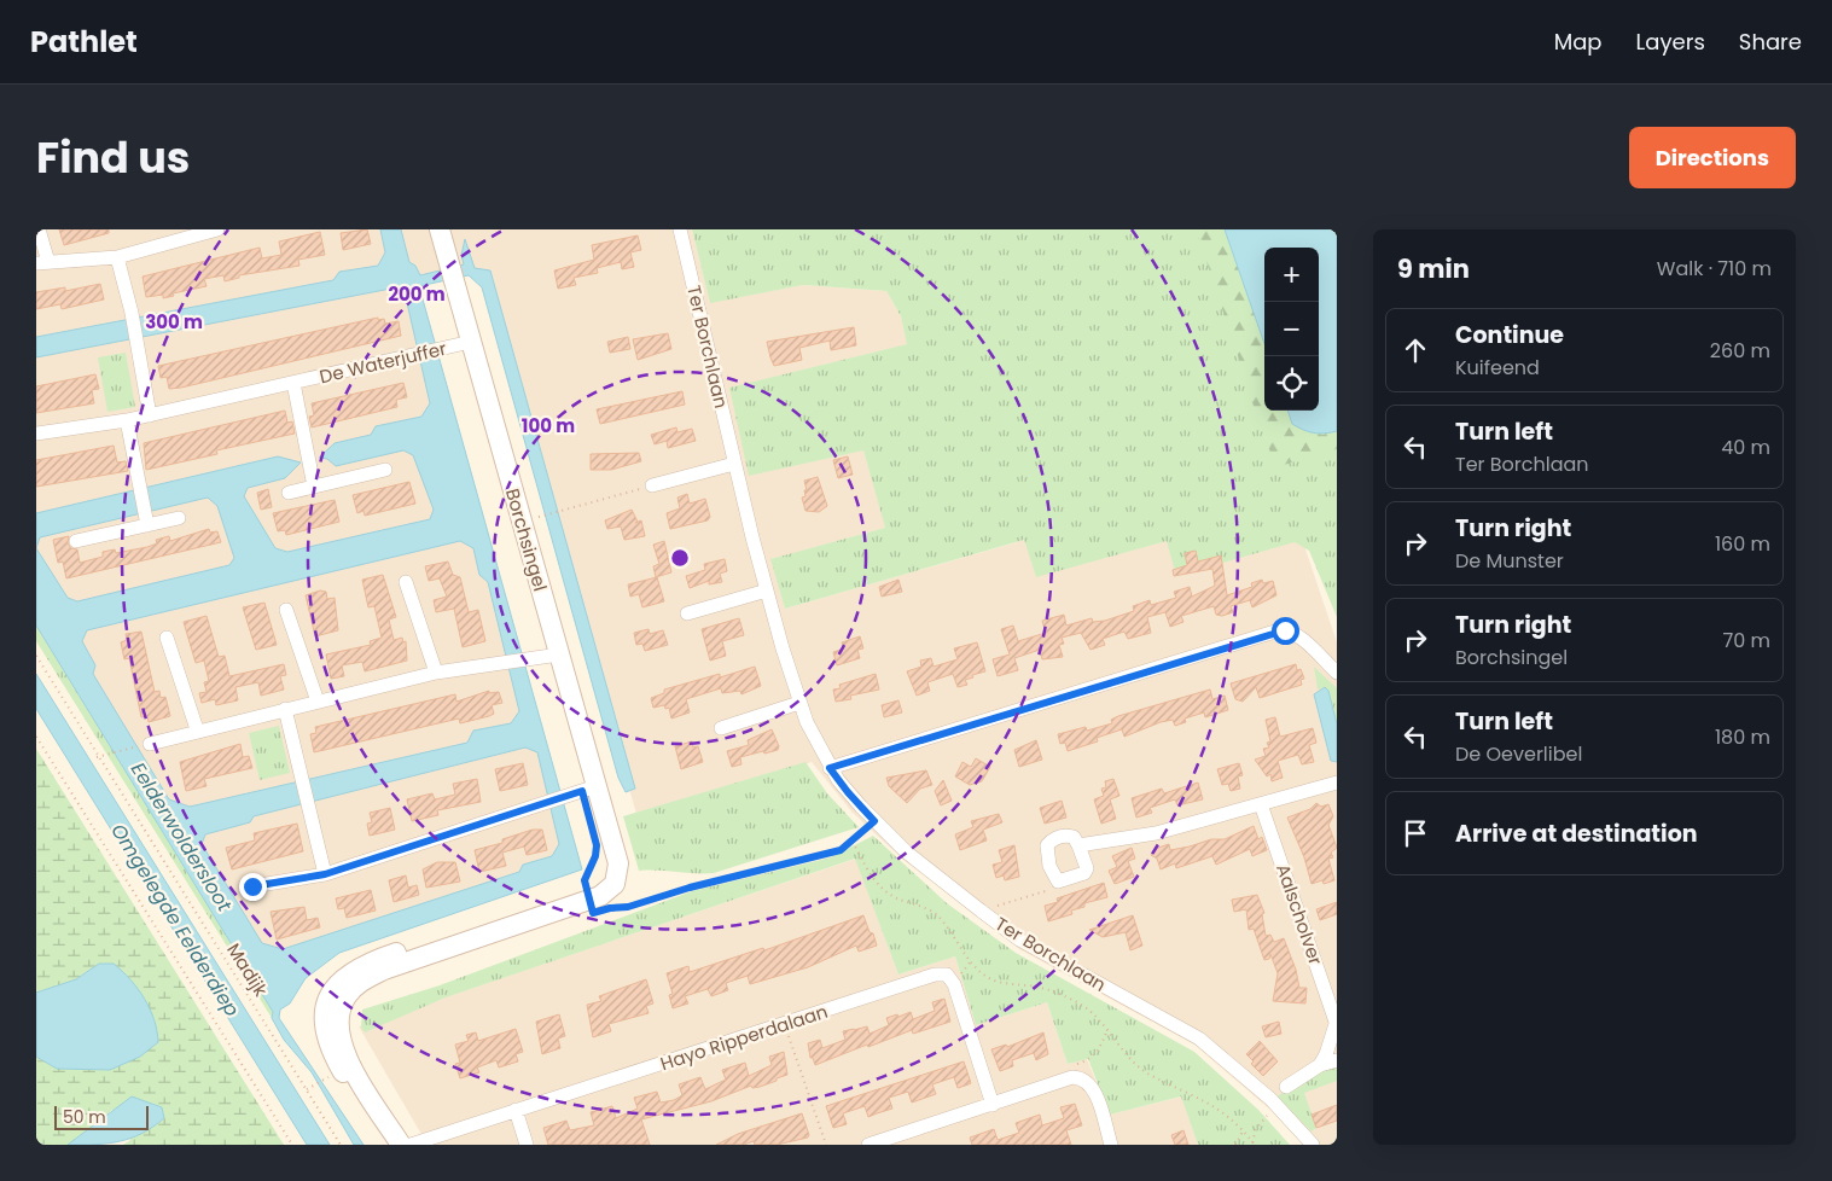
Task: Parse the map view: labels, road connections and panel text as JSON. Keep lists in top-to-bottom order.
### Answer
{
  "streets": {
    "main road": ["Borchsingel"],
    "street": [
      "Ter Borchlaan",
      "De Waterjuffer",
      "Aalscholver",
      "Hayo Ripperdalaan"
    ],
    "path": ["Madijk"]
  },
  "crossings": [
    ["De Waterjuffer", "Borchsingel"]
  ],
  "water": ["Eelderwoldersloot", "Omgelegde Eelderdiep"],
  "scale_bar": "50 m",
  "page": {
    "header": "Pathlet",
    "nav": ["Map", "Layers", "Share"],
    "title": "Find us",
    "buttons": "Directions",
    "heading": ["9 min", "Walk · 710 m"],
    "map_buttons": ["+", "−"],
    "list": [
      ["Continue", "Kuifeend", "260 m"],
      ["Turn left", "Ter Borchlaan", "40 m"],
      ["Turn right", "De Munster", "160 m"],
      ["Turn right", "Borchsingel", "70 m"],
      ["Turn left", "De Oeverlibel", "180 m"],
      "Arrive at destination"
    ],
    "scale": "50 m"
  },
  "rings": ["200 m", "300 m", "100 m"]
}
